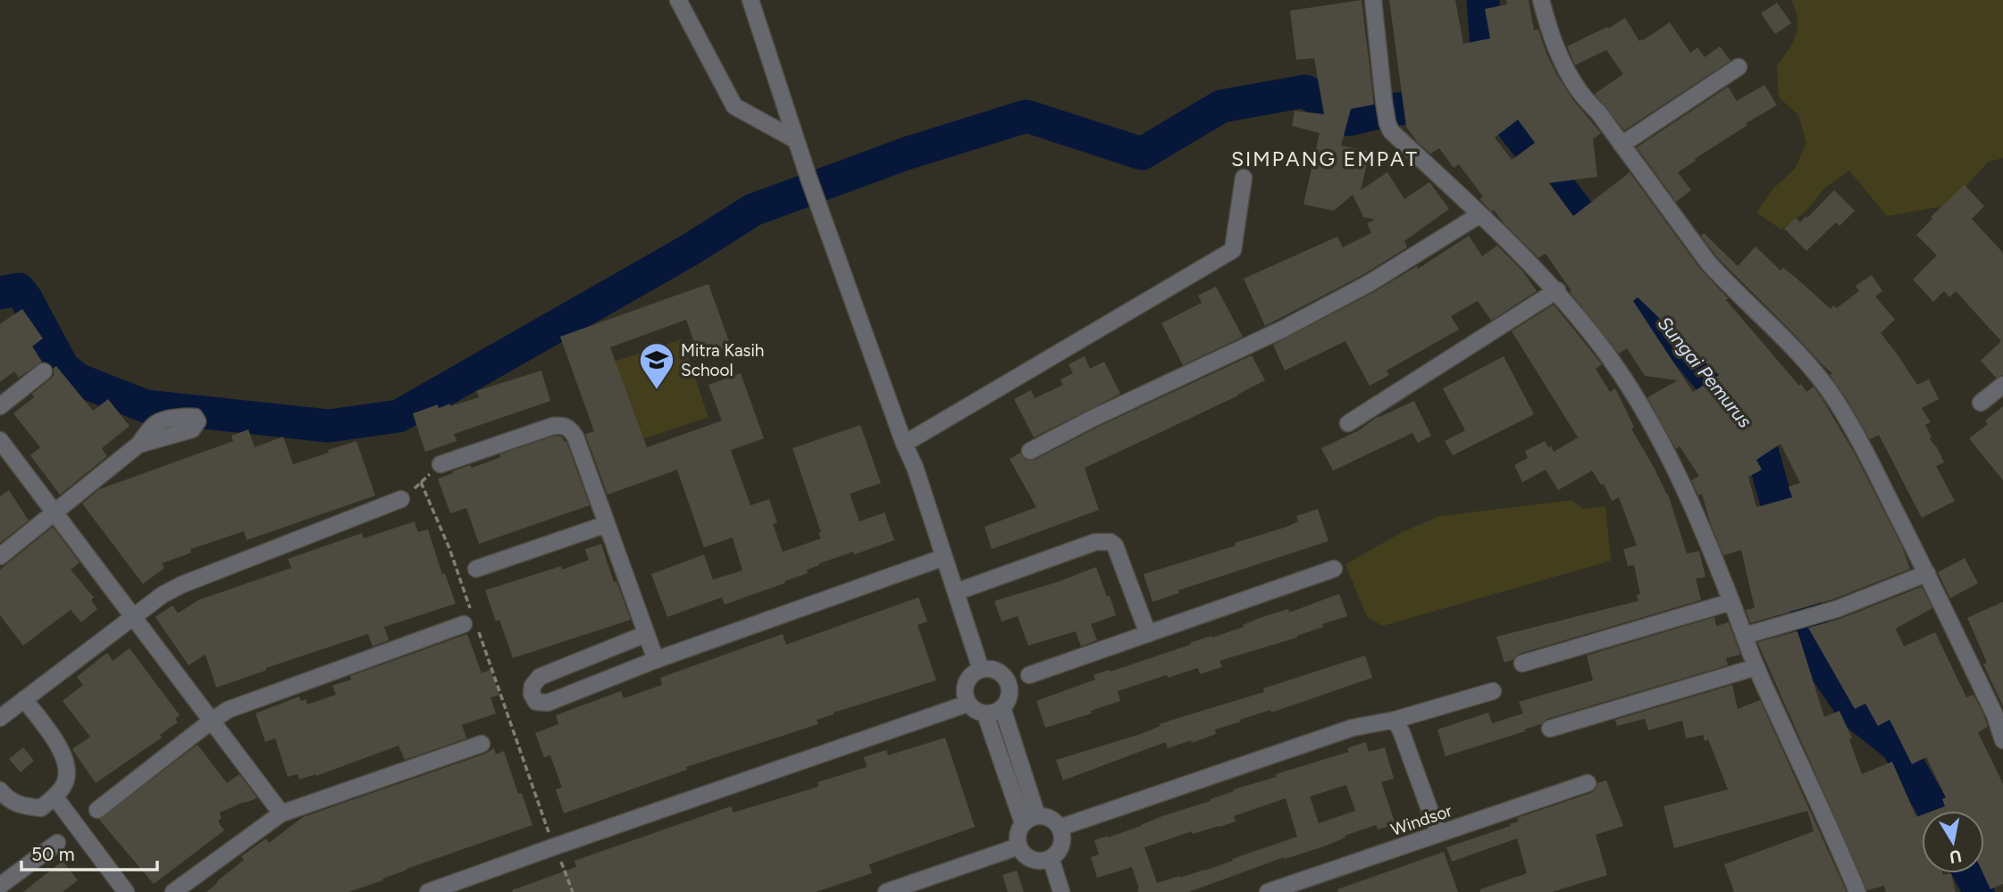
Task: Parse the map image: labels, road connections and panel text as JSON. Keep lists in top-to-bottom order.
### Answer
{
  "streets": {
    "street": ["Windsor"]
  },
  "districts": ["SIMPANG EMPAT"],
  "water": ["Sungai Pemurus"],
  "places": {
    "school or university": ["Mitra Kasih School"]
  },
  "scale_bar": "50 m",
  "north": "bottom"
}
